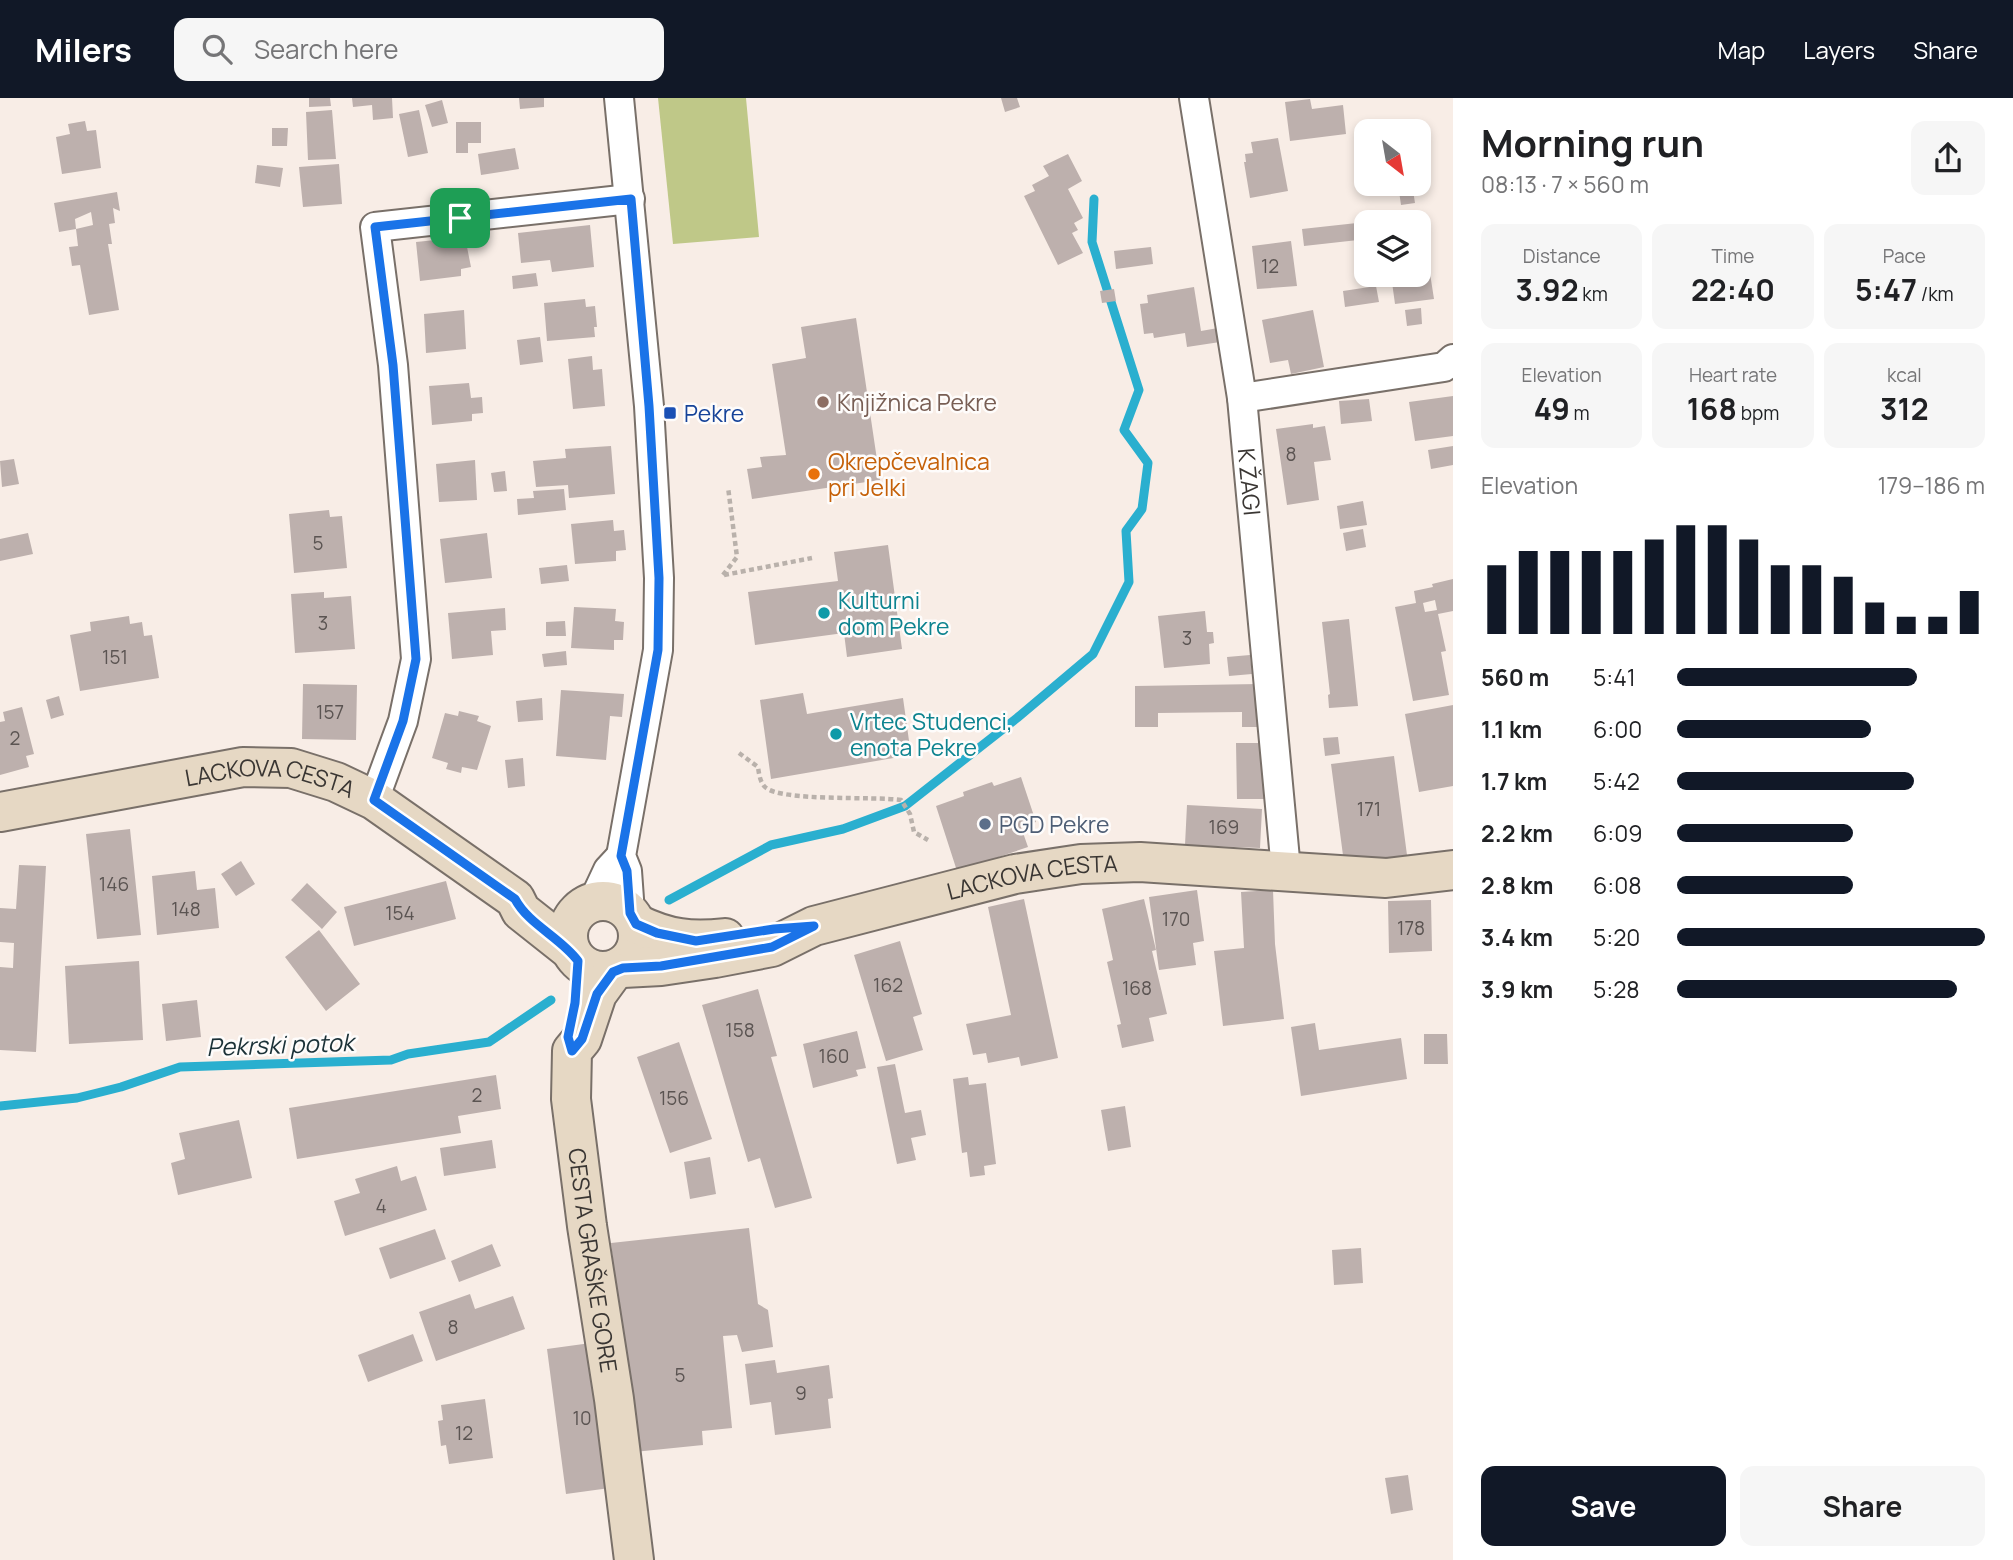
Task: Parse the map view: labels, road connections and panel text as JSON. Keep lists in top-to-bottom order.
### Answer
{
  "streets": {
    "street": ["K ŽAGI", "LACKOVA CESTA", "CESTA GRAŠKE GORE"]
  },
  "crossings": [
    ["K ŽAGI", "LACKOVA CESTA"],
    ["LACKOVA CESTA", "CESTA GRAŠKE GORE"]
  ],
  "water": ["Pekrski potok"],
  "places": {
    "other": [
      "Knjižnica Pekre",
      "Okrepčevalnica pri Jelki",
      "Kulturni dom Pekre",
      "Vrtec Studenci, enota Pekre",
      "PGD Pekre"
    ],
    "transit": ["Pekre"]
  },
  "house_numbers": [
    "12",
    "8",
    "5",
    "3",
    "3",
    "151",
    "157",
    "2",
    "171",
    "169",
    "146",
    "148",
    "154",
    "170",
    "178",
    "162",
    "168",
    "158",
    "160",
    "2",
    "156",
    "4",
    "8",
    "5",
    "9",
    "10",
    "12"
  ],
  "north": "bottom right",
  "page": {
    "header": "Milers",
    "search": "Search here",
    "nav": ["Map", "Layers", "Share"],
    "heading": ["Morning run", "08:13 · 7 × 560 m"],
    "stats": [
      ["Distance", "3.92 km"],
      ["Time", "22:40"],
      ["Pace", "5:47 /km"],
      ["Elevation", "49 m"],
      ["Heart rate", "168 bpm"],
      ["kcal", "312"]
    ],
    "chart": ["Elevation", "179–186 m"],
    "list": [
      {
        "name": "560 m",
        "note": "5:41"
      },
      {
        "name": "1.1 km",
        "note": "6:00"
      },
      {
        "name": "1.7 km",
        "note": "5:42"
      },
      {
        "name": "2.2 km",
        "note": "6:09"
      },
      {
        "name": "2.8 km",
        "note": "6:08"
      },
      {
        "name": "3.4 km",
        "note": "5:20"
      },
      {
        "name": "3.9 km",
        "note": "5:28"
      }
    ],
    "buttons": ["Save", "Share"]
  }
}
